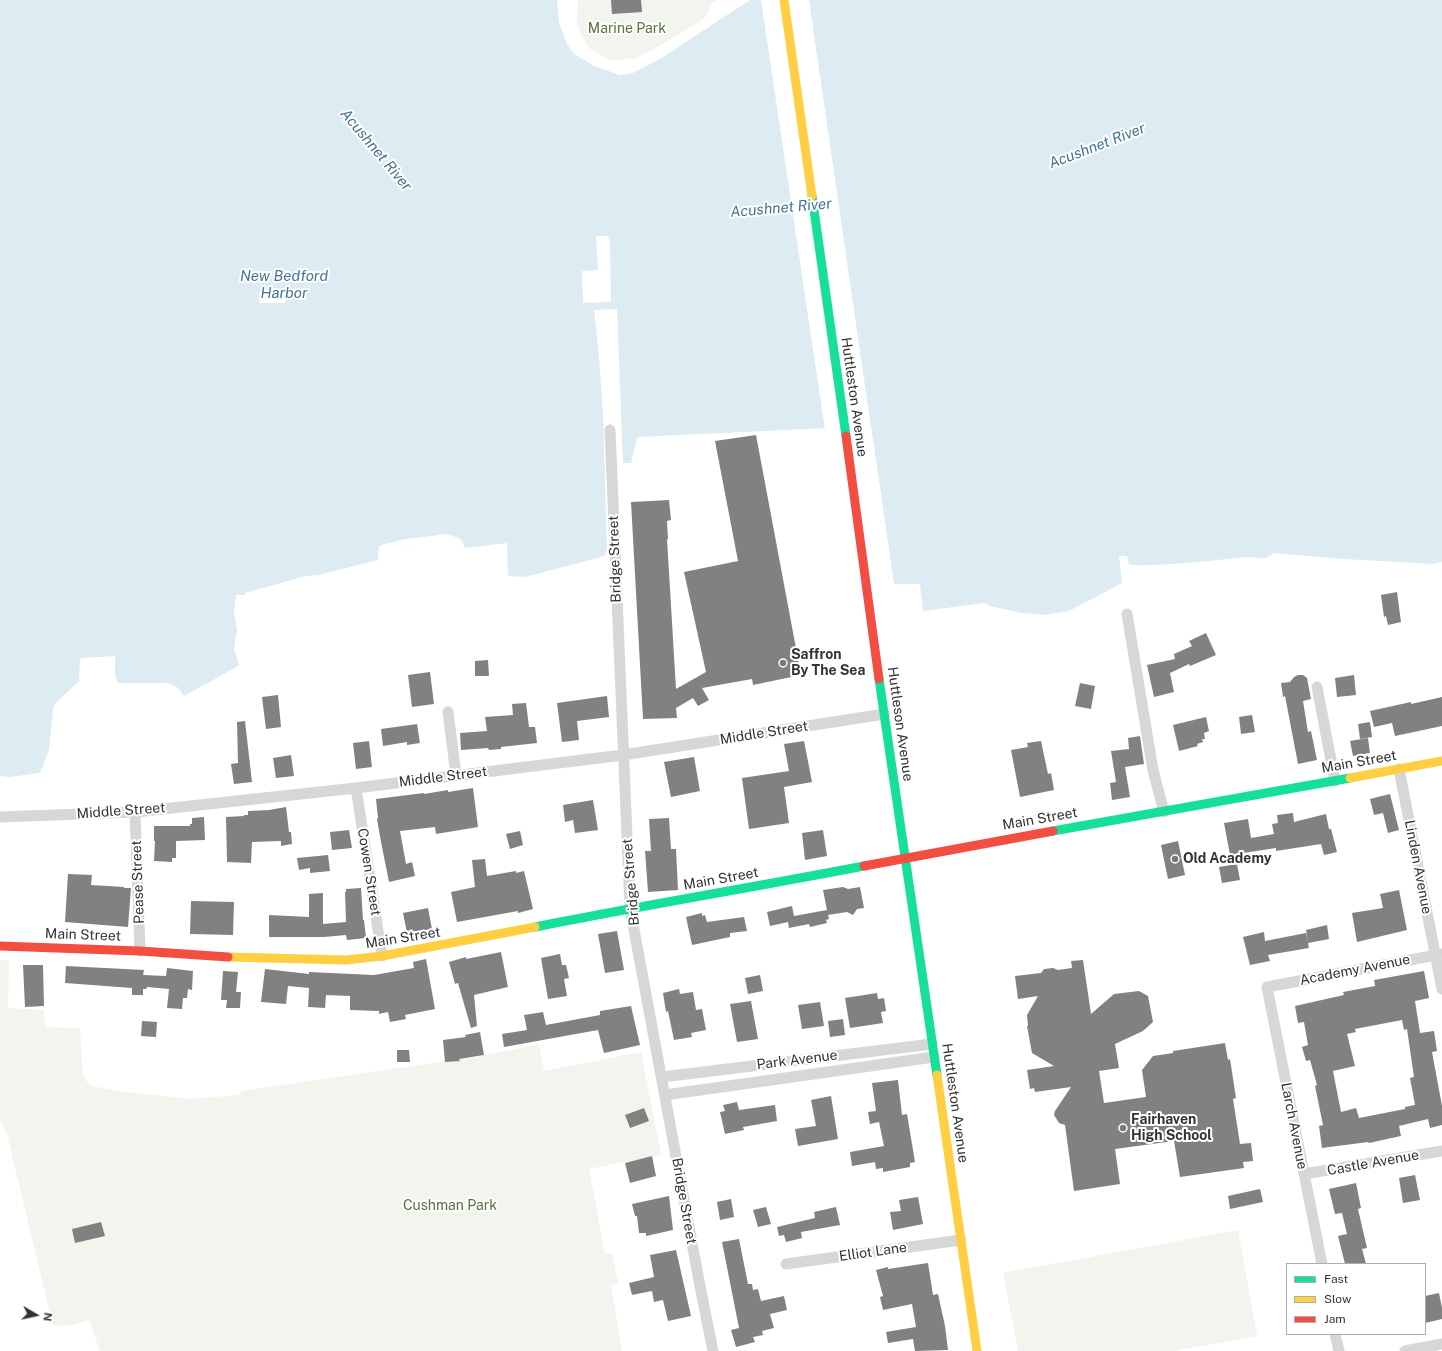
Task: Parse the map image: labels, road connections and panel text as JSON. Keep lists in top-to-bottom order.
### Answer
{
  "streets": {
    "main road": ["Huttleston Avenue", "Huttleson Avenue", "Main Street"],
    "street": [
      "Bridge Street",
      "Middle Street",
      "Linden Avenue",
      "Cowen Street",
      "Pease Street",
      "Academy Avenue",
      "Park Avenue",
      "Larch Avenue",
      "Castle Avenue",
      "Elliot Lane"
    ]
  },
  "crossings": [
    ["Huttleston Avenue", "Huttleson Avenue"],
    ["Huttleston Avenue", "Main Street"],
    ["Huttleston Avenue", "Park Avenue"],
    ["Huttleston Avenue", "Elliot Lane"],
    ["Bridge Street", "Middle Street"],
    ["Bridge Street", "Main Street"],
    ["Bridge Street", "Park Avenue"],
    ["Huttleson Avenue", "Middle Street"],
    ["Huttleson Avenue", "Main Street"],
    ["Middle Street", "Cowen Street"],
    ["Middle Street", "Pease Street"],
    ["Main Street", "Linden Avenue"],
    ["Main Street", "Cowen Street"],
    ["Main Street", "Pease Street"],
    ["Linden Avenue", "Academy Avenue"],
    ["Academy Avenue", "Larch Avenue"],
    ["Larch Avenue", "Castle Avenue"]
  ],
  "water": ["Acushnet River", "New Bedford Harbor"],
  "parks": ["Marine Park", "Cushman Park"],
  "places": ["Saffron By The Sea", "Old Academy", "Fairhaven High School"],
  "legend": ["Fast", "Slow", "Jam"],
  "north": "right"
}
